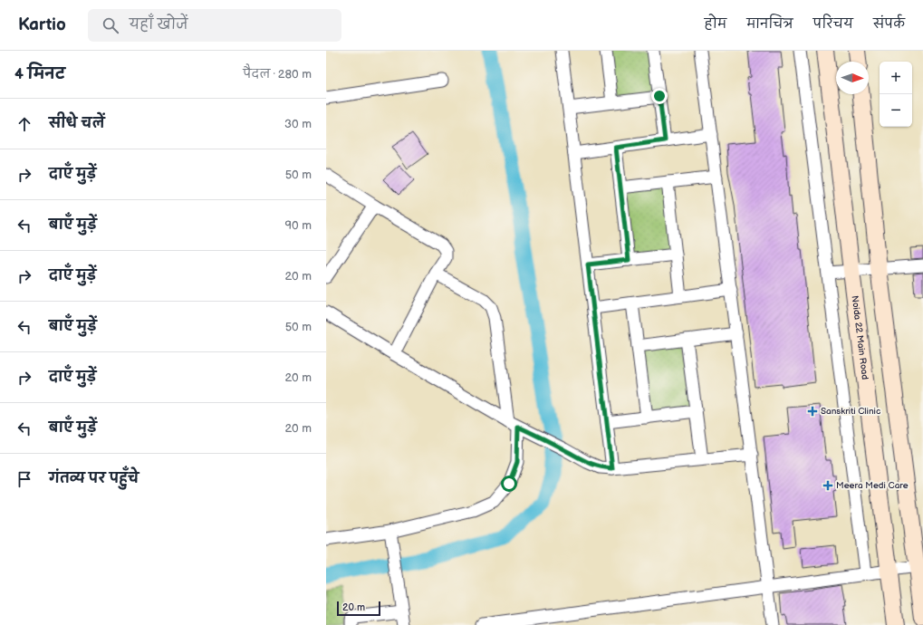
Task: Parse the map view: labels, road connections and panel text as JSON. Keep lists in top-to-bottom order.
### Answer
{
  "streets": {
    "street": ["Noida 22 Main Road"]
  },
  "places": {
    "health": ["Sanskriti Clinic", "Meera Medi Care"]
  },
  "scale_bar": "20 m",
  "north": "right",
  "page": {
    "header": "Kartio",
    "search": "यहाँ खोजें",
    "nav": [
      "होम",
      "मानचित्र",
      "परिचय",
      "संपर्क"
    ],
    "heading": ["4 मिनट", "पैदल · 280 m"],
    "map_buttons": ["+", "−"],
    "list": [
      ["सीधे चलें", "30 m"],
      ["दाएँ मुड़ें", "50 m"],
      ["बाएँ मुड़ें", "90 m"],
      ["दाएँ मुड़ें", "20 m"],
      ["बाएँ मुड़ें", "50 m"],
      ["दाएँ मुड़ें", "20 m"],
      ["बाएँ मुड़ें", "20 m"],
      "गंतव्य पर पहुँचे"
    ],
    "scale": "20 m"
  }
}
